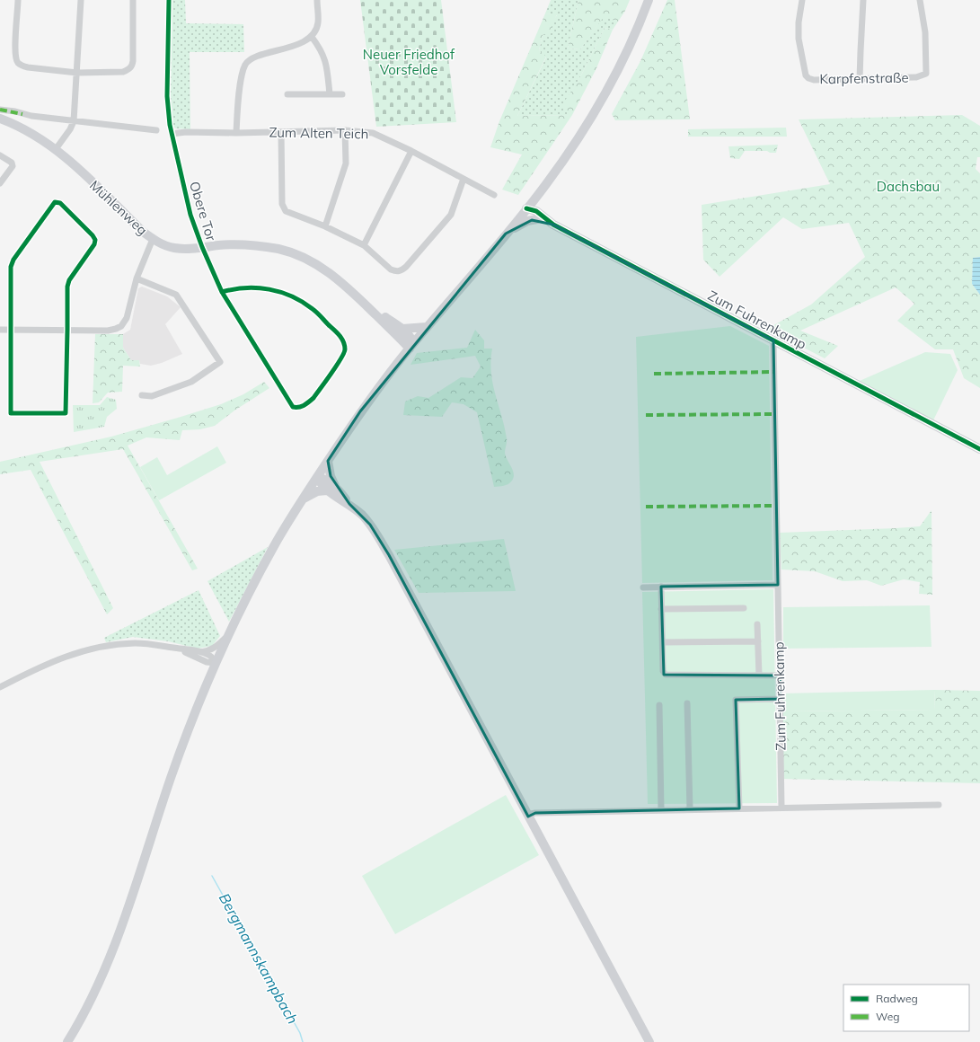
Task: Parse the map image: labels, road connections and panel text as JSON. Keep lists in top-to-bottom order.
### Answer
{
  "streets": {
    "main road": ["Mühlenweg", "Zum Fuhrenkamp"],
    "street": ["Karpfenstraße", "Zum Alten Teich", "Obere Tor"]
  },
  "crossings": [
    ["Zum Alten Teich", "Obere Tor"],
    ["Mühlenweg", "Obere Tor"]
  ],
  "water": ["Bergmannskampbach"],
  "parks": ["Neuer Friedhof Vorsfelde", "Dachsbau"],
  "legend": ["Radweg", "Weg"]
}
